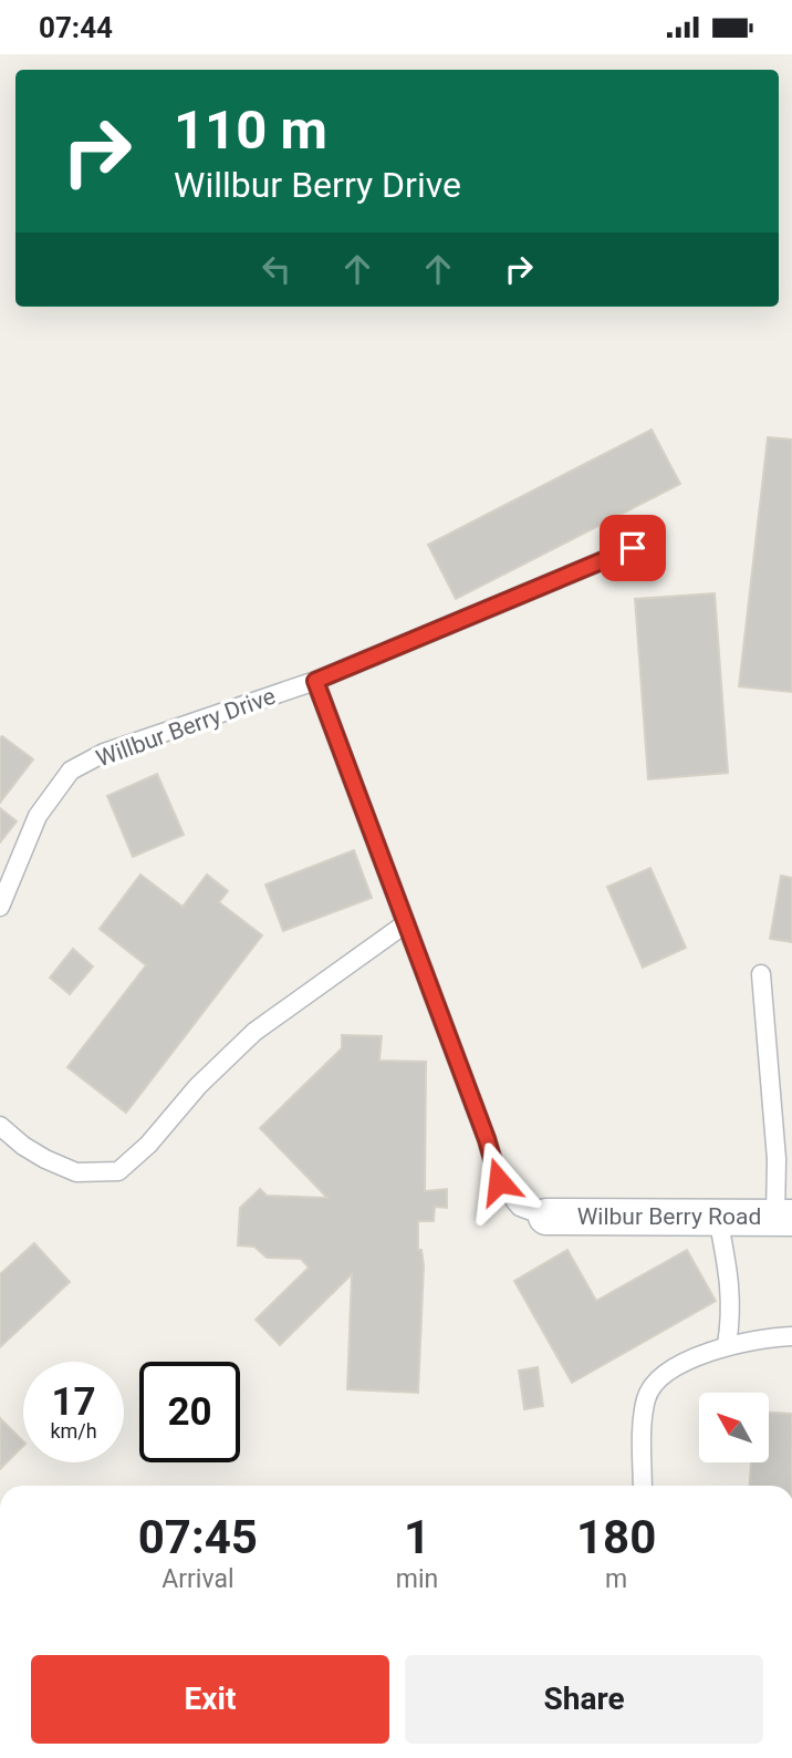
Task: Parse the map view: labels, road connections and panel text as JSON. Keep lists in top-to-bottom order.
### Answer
{
  "streets": {
    "street": ["Wilbur Berry Road"],
    "lane": ["Willbur Berry Drive"]
  },
  "north": "top left",
  "page": {
    "status": "07:44",
    "turn": ["110 m", "Willbur Berry Drive"],
    "speed": "17 km/h",
    "limit": "20",
    "eta": [
      "07:45",
      "Arrival",
      "1",
      "min",
      "180",
      "m"
    ],
    "buttons": ["Exit", "Share"]
  }
}
